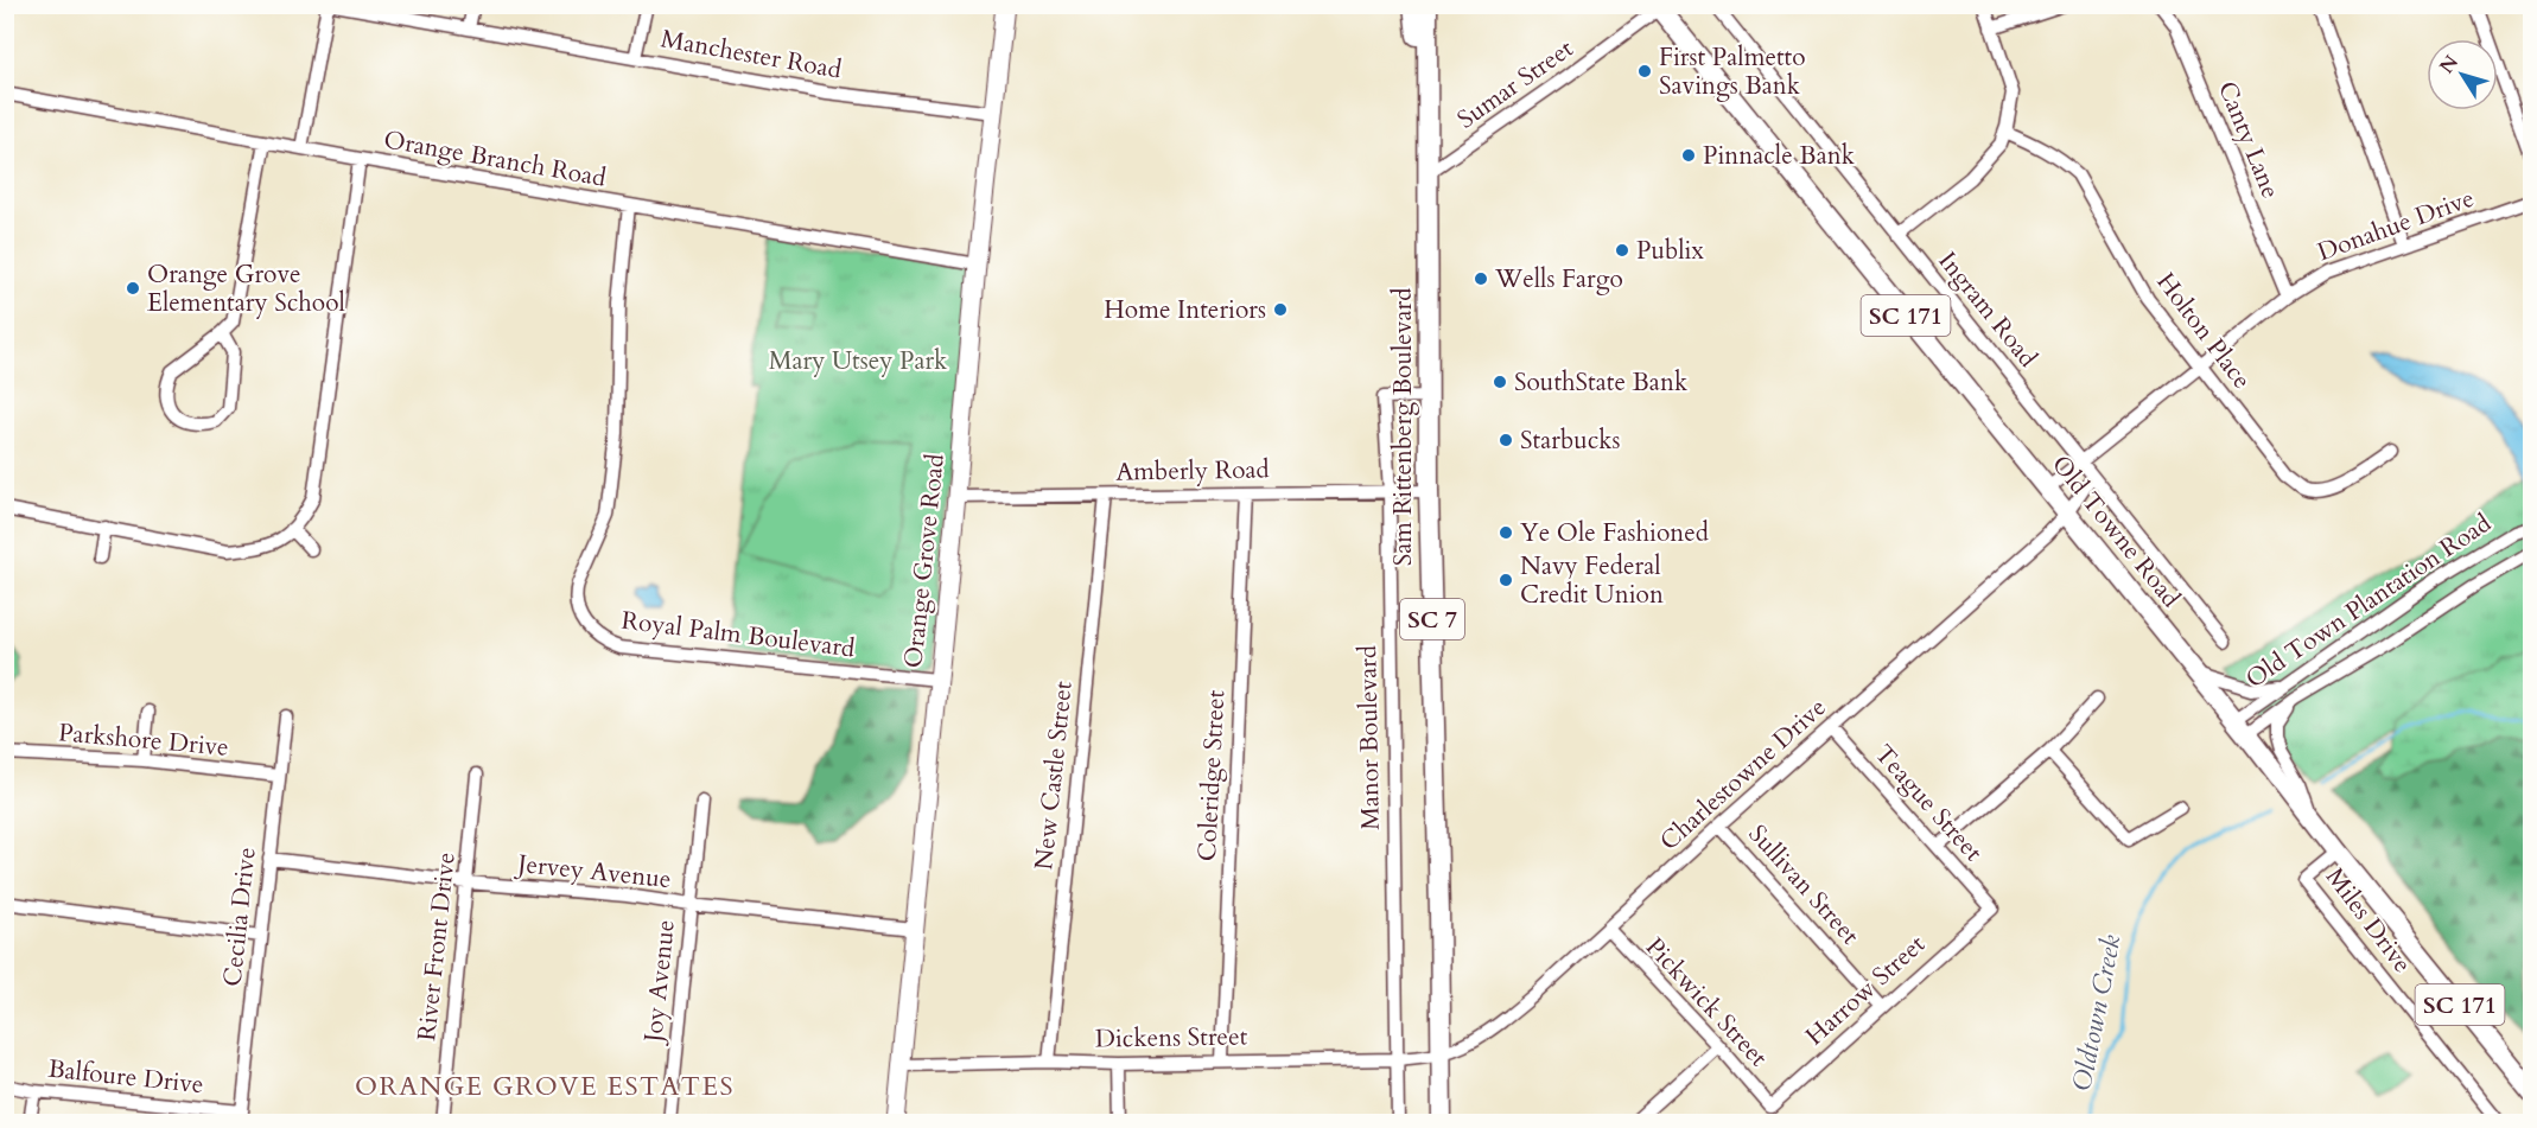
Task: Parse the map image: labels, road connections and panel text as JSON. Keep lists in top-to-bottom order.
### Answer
{
  "streets": {
    "main road": [
      "SC 171",
      "Sam Rittenberg Boulevard",
      "Old Towne Road",
      "SC 7"
    ],
    "street": [
      "Manchester Road",
      "Sumar Street",
      "Canty Lane",
      "Orange Branch Road",
      "Donahue Drive",
      "Ingram Road",
      "Holton Place",
      "Amberly Road",
      "Orange Grove Road",
      "Old Town Plantation Road",
      "Royal Palm Boulevard",
      "Manor Boulevard",
      "Parkshore Drive",
      "Charlestowne Drive",
      "New Castle Street",
      "Coleridge Street",
      "Teague Street",
      "Jervey Avenue",
      "Sullivan Street",
      "Cecilia Drive",
      "Miles Drive",
      "River Front Drive",
      "Joy Avenue",
      "Harrow Street",
      "Pickwick Street",
      "Dickens Street",
      "Balfoure Drive"
    ]
  },
  "crossings": [
    ["Manchester Road", "Orange Grove Road"],
    ["Sumar Street", "Sam Rittenberg Boulevard"],
    ["Sumar Street", "Old Towne Road"],
    ["Canty Lane", "Donahue Drive"],
    ["Orange Branch Road", "Orange Grove Road"],
    ["Orange Branch Road", "Royal Palm Boulevard"],
    ["Donahue Drive", "Ingram Road"],
    ["Donahue Drive", "Holton Place"],
    ["Donahue Drive", "Old Towne Road"],
    ["Ingram Road", "Charlestowne Drive"],
    ["Sam Rittenberg Boulevard", "Amberly Road"],
    ["Sam Rittenberg Boulevard", "Manor Boulevard"],
    ["Sam Rittenberg Boulevard", "Charlestowne Drive"],
    ["Sam Rittenberg Boulevard", "Dickens Street"],
    ["Amberly Road", "Orange Grove Road"],
    ["Amberly Road", "Manor Boulevard"],
    ["Amberly Road", "New Castle Street"],
    ["Amberly Road", "Coleridge Street"],
    ["Old Towne Road", "Old Town Plantation Road"],
    ["Old Towne Road", "Charlestowne Drive"],
    ["Old Towne Road", "Miles Drive"],
    ["Orange Grove Road", "Royal Palm Boulevard"],
    ["Orange Grove Road", "Jervey Avenue"],
    ["Orange Grove Road", "Dickens Street"],
    ["Manor Boulevard", "Dickens Street"],
    ["Parkshore Drive", "Cecilia Drive"],
    ["Charlestowne Drive", "Teague Street"],
    ["Charlestowne Drive", "Sullivan Street"],
    ["Charlestowne Drive", "Pickwick Street"],
    ["Charlestowne Drive", "Dickens Street"],
    ["New Castle Street", "Dickens Street"],
    ["Coleridge Street", "Dickens Street"],
    ["Teague Street", "Harrow Street"],
    ["Jervey Avenue", "Cecilia Drive"],
    ["Jervey Avenue", "River Front Drive"],
    ["Jervey Avenue", "Joy Avenue"],
    ["Sullivan Street", "Harrow Street"],
    ["Cecilia Drive", "Balfoure Drive"],
    ["Harrow Street", "Pickwick Street"]
  ],
  "districts": ["ORANGE GROVE ESTATES"],
  "water": ["Oldtown Creek"],
  "parks": ["Mary Utsey Park"],
  "places": [
    "First Palmetto Savings Bank",
    "Pinnacle Bank",
    "Publix",
    "Wells Fargo",
    "Orange Grove Elementary School",
    "Home Interiors",
    "SouthState Bank",
    "Starbucks",
    "Ye Ole Fashioned",
    "Navy Federal Credit Union"
  ],
  "north": "top left"
}
